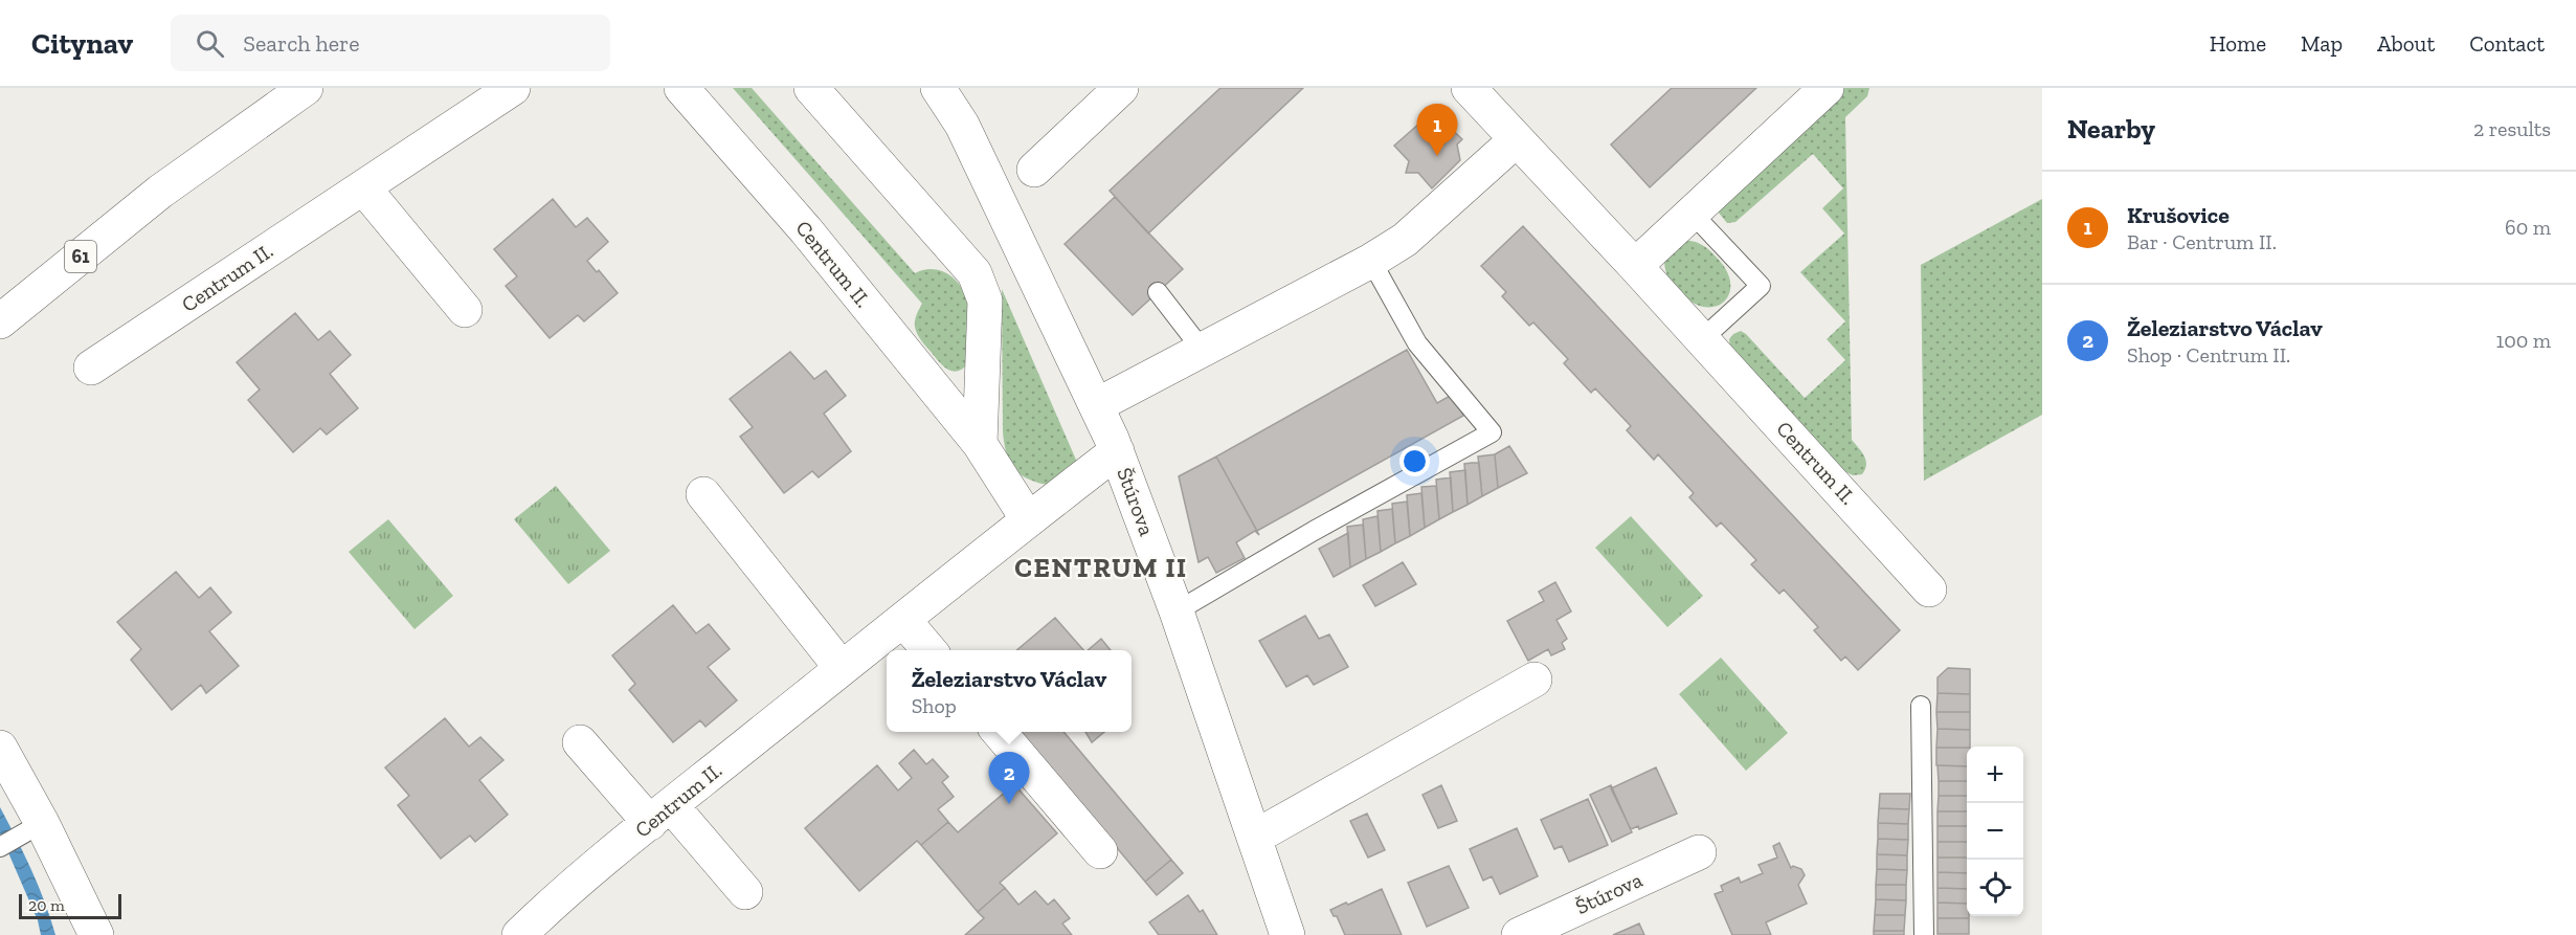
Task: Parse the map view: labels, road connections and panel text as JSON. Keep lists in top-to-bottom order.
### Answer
{
  "streets": {
    "street": ["61", "Centrum II.", "Štúrova"]
  },
  "crossings": [
    ["Centrum II.", "Štúrova"]
  ],
  "districts": ["CENTRUM II"],
  "scale_bar": "20 m",
  "page": {
    "header": "Citynav",
    "search": "Search here",
    "nav": [
      "Home",
      "Map",
      "About",
      "Contact"
    ],
    "heading": ["Nearby", "2 results"],
    "pins": ["1", "2"],
    "list": [
      {
        "mark": "1",
        "name": "Krušovice",
        "note": "Bar · Centrum II.",
        "value": "60 m"
      },
      {
        "mark": "2",
        "name": "Železiarstvo Václav",
        "note": "Shop · Centrum II.",
        "value": "100 m"
      }
    ],
    "popup": ["Železiarstvo Václav", "Shop"],
    "map_buttons": ["+", "−"],
    "scale": "20 m"
  }
}
